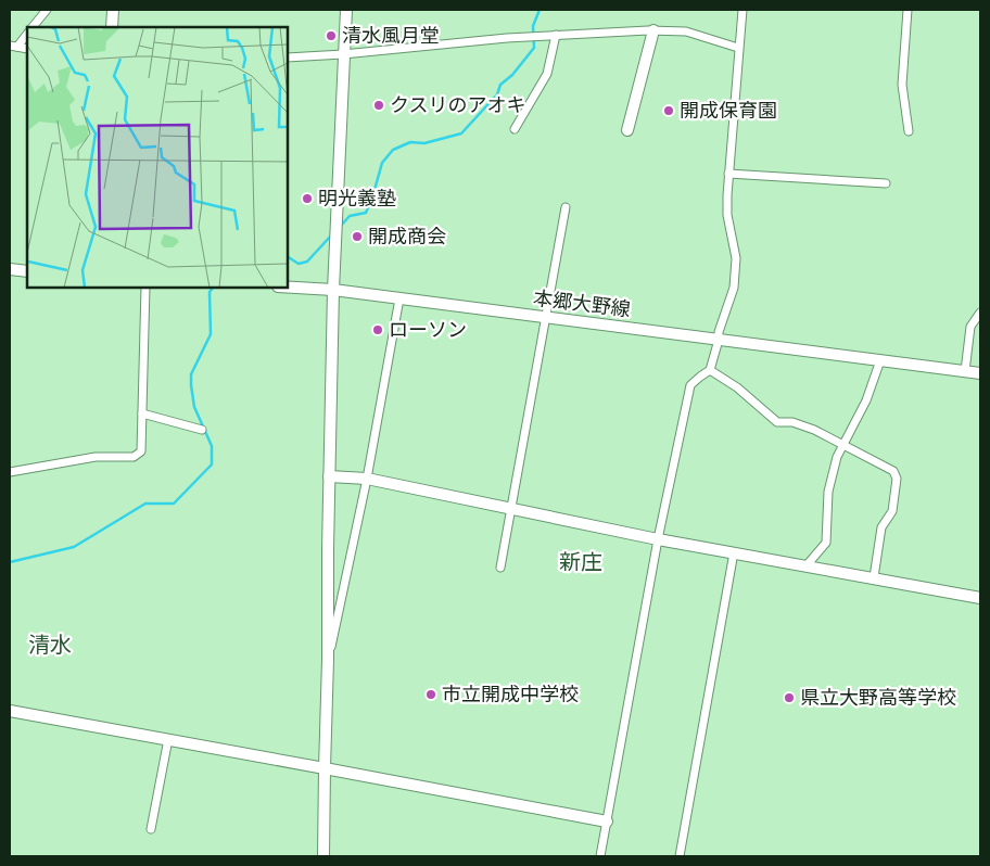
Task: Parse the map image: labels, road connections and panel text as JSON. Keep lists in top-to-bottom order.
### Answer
{
  "streets": {
    "street": ["本郷大野線"]
  },
  "districts": ["新庄", "清水"],
  "places": [
    "清水風月堂",
    "クスリのアオキ",
    "開成保育園",
    "明光義塾",
    "開成商会",
    "ローソン",
    "市立開成中学校",
    "県立大野高等学校"
  ]
}
